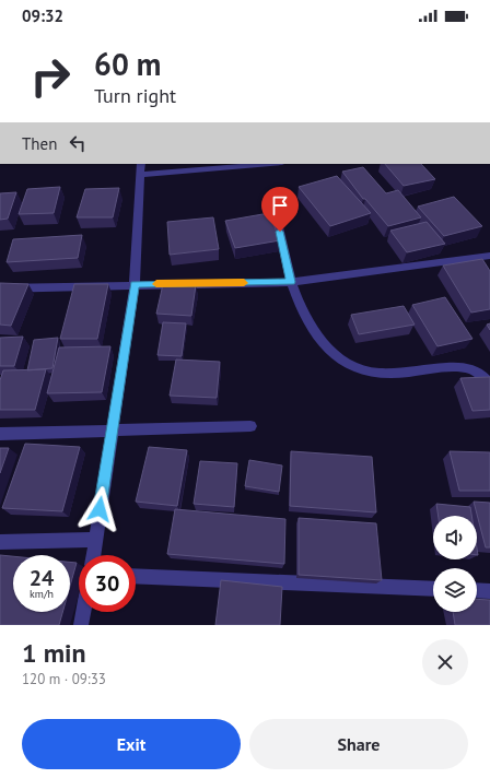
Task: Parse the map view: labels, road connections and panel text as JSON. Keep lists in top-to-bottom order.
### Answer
{
  "page": {
    "status": "09:32",
    "turn": ["60 m", "Turn right"],
    "then": "Then",
    "speed": "24 km/h",
    "limit": "30",
    "heading": ["1 min", "120 m · 09:33"],
    "buttons": ["Exit", "Share"]
  }
}
